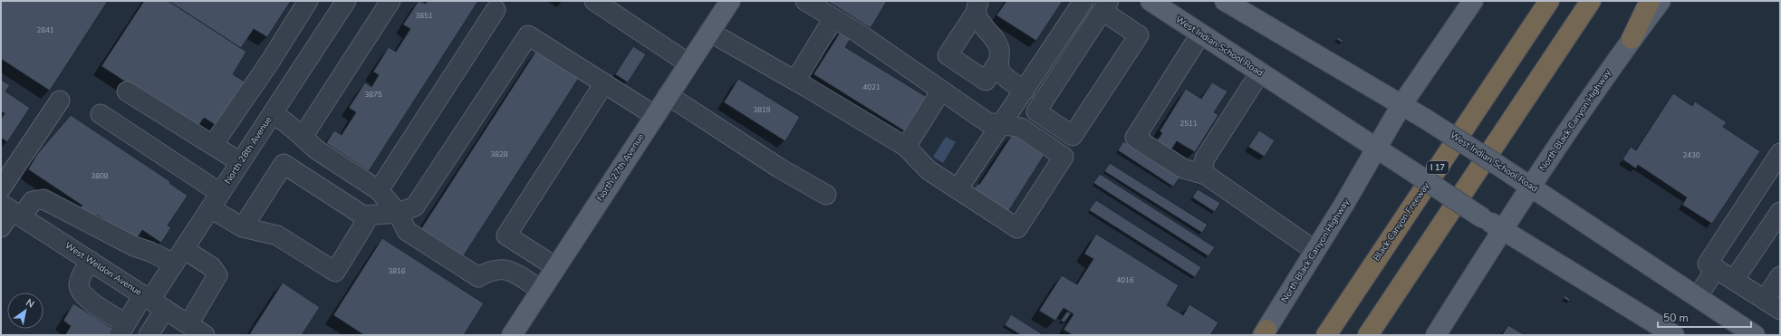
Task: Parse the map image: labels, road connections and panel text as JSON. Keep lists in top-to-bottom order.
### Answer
{
  "streets": {
    "highway": ["I 17", "Black Canyon Freeway"],
    "main road": ["West Indian School Road", "North Black Canyon Highway", "North 27th Avenue"],
    "street": ["North 28th Avenue", "West Weldon Avenue"]
  },
  "crossings": [
    ["West Indian School Road", "North Black Canyon Highway"],
    ["North 28th Avenue", "West Weldon Avenue"]
  ],
  "house_numbers": [
    "3851",
    "2841",
    "4021",
    "3875",
    "3819",
    "2511",
    "3828",
    "2430",
    "3808",
    "3816",
    "4016"
  ],
  "scale_bar": "50 m",
  "north": "top right"
}
